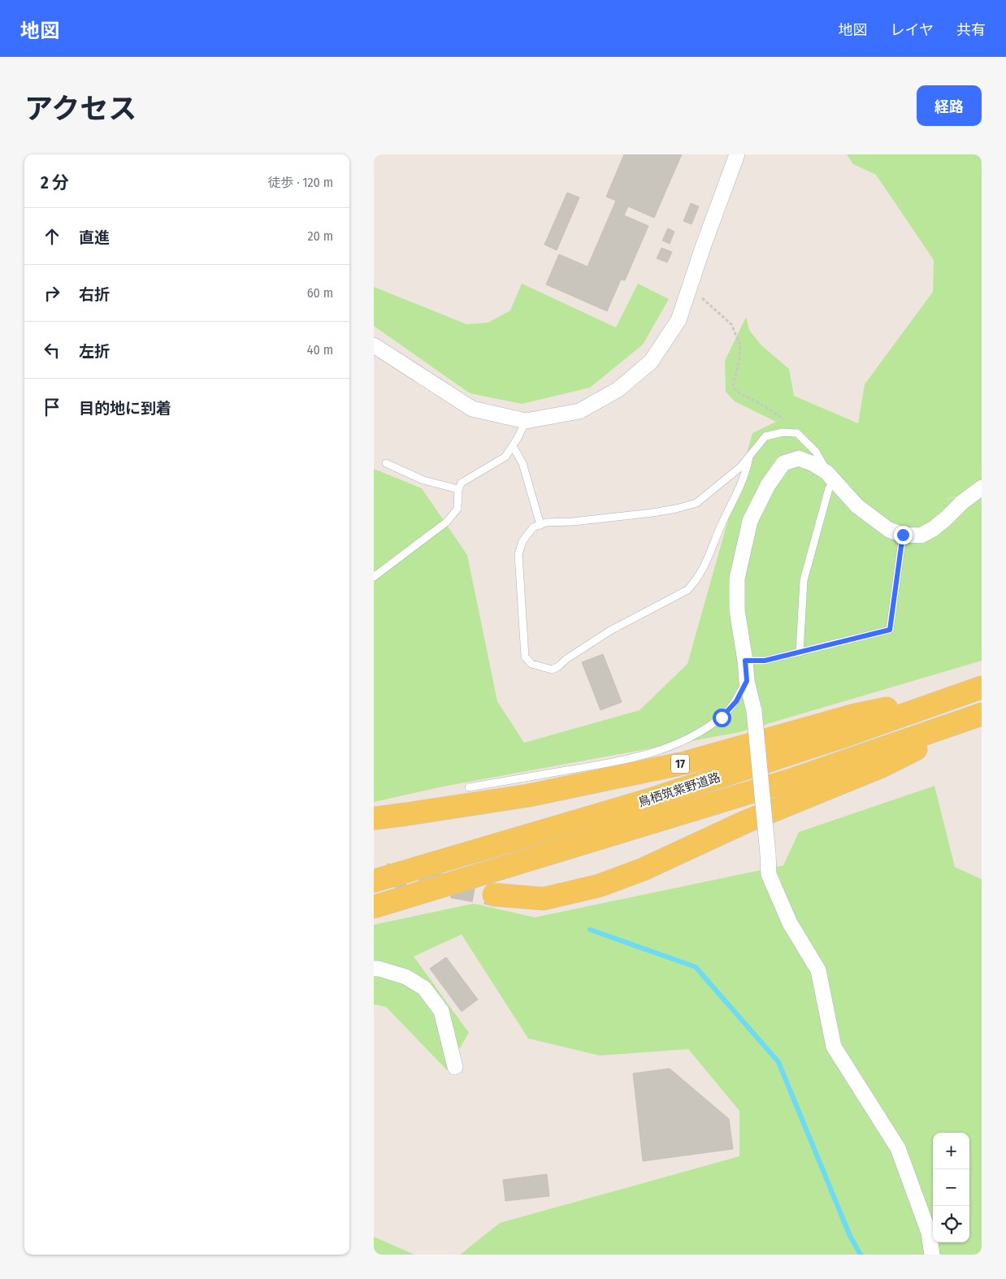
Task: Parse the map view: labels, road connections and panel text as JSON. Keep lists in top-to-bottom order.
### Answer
{
  "streets": {
    "main road": ["17", "鳥栖筑紫野道路"]
  },
  "crossings": [
    ["17", "鳥栖筑紫野道路"]
  ],
  "page": {
    "header": "地図",
    "nav": ["地図", "レイヤ", "共有"],
    "title": "アクセス",
    "buttons": "経路",
    "heading": ["2 分", "徒歩 · 120 m"],
    "list": [
      ["直進", "20 m"],
      ["右折", "60 m"],
      ["左折", "40 m"],
      "目的地に到着"
    ],
    "map_buttons": ["+", "−"]
  }
}
